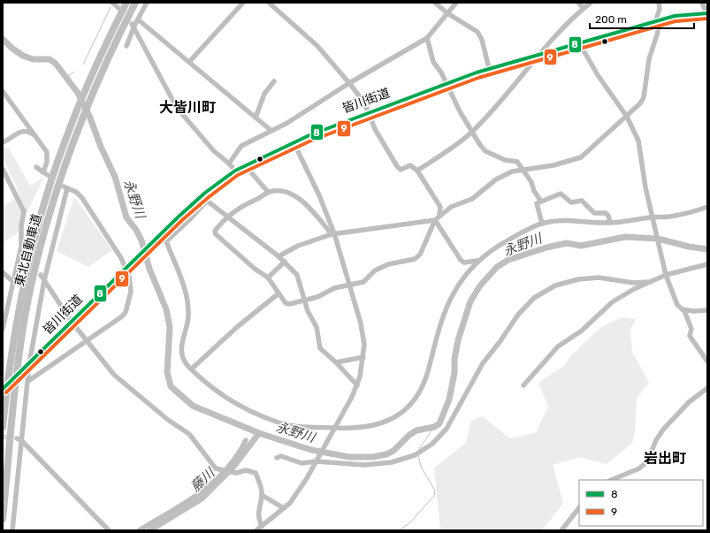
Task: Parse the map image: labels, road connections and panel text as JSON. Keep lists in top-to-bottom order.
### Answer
{
  "streets": {
    "highway": ["東北自動車道"],
    "main road": ["皆川街道"]
  },
  "crossings": [
    ["皆川街道", "東北自動車道"]
  ],
  "districts": ["大皆川町", "岩出町"],
  "water": ["永野川", "藤川"],
  "lines": ["transit line 8", "transit line 9"],
  "legend": ["8", "9"],
  "scale_bar": "200 m"
}
